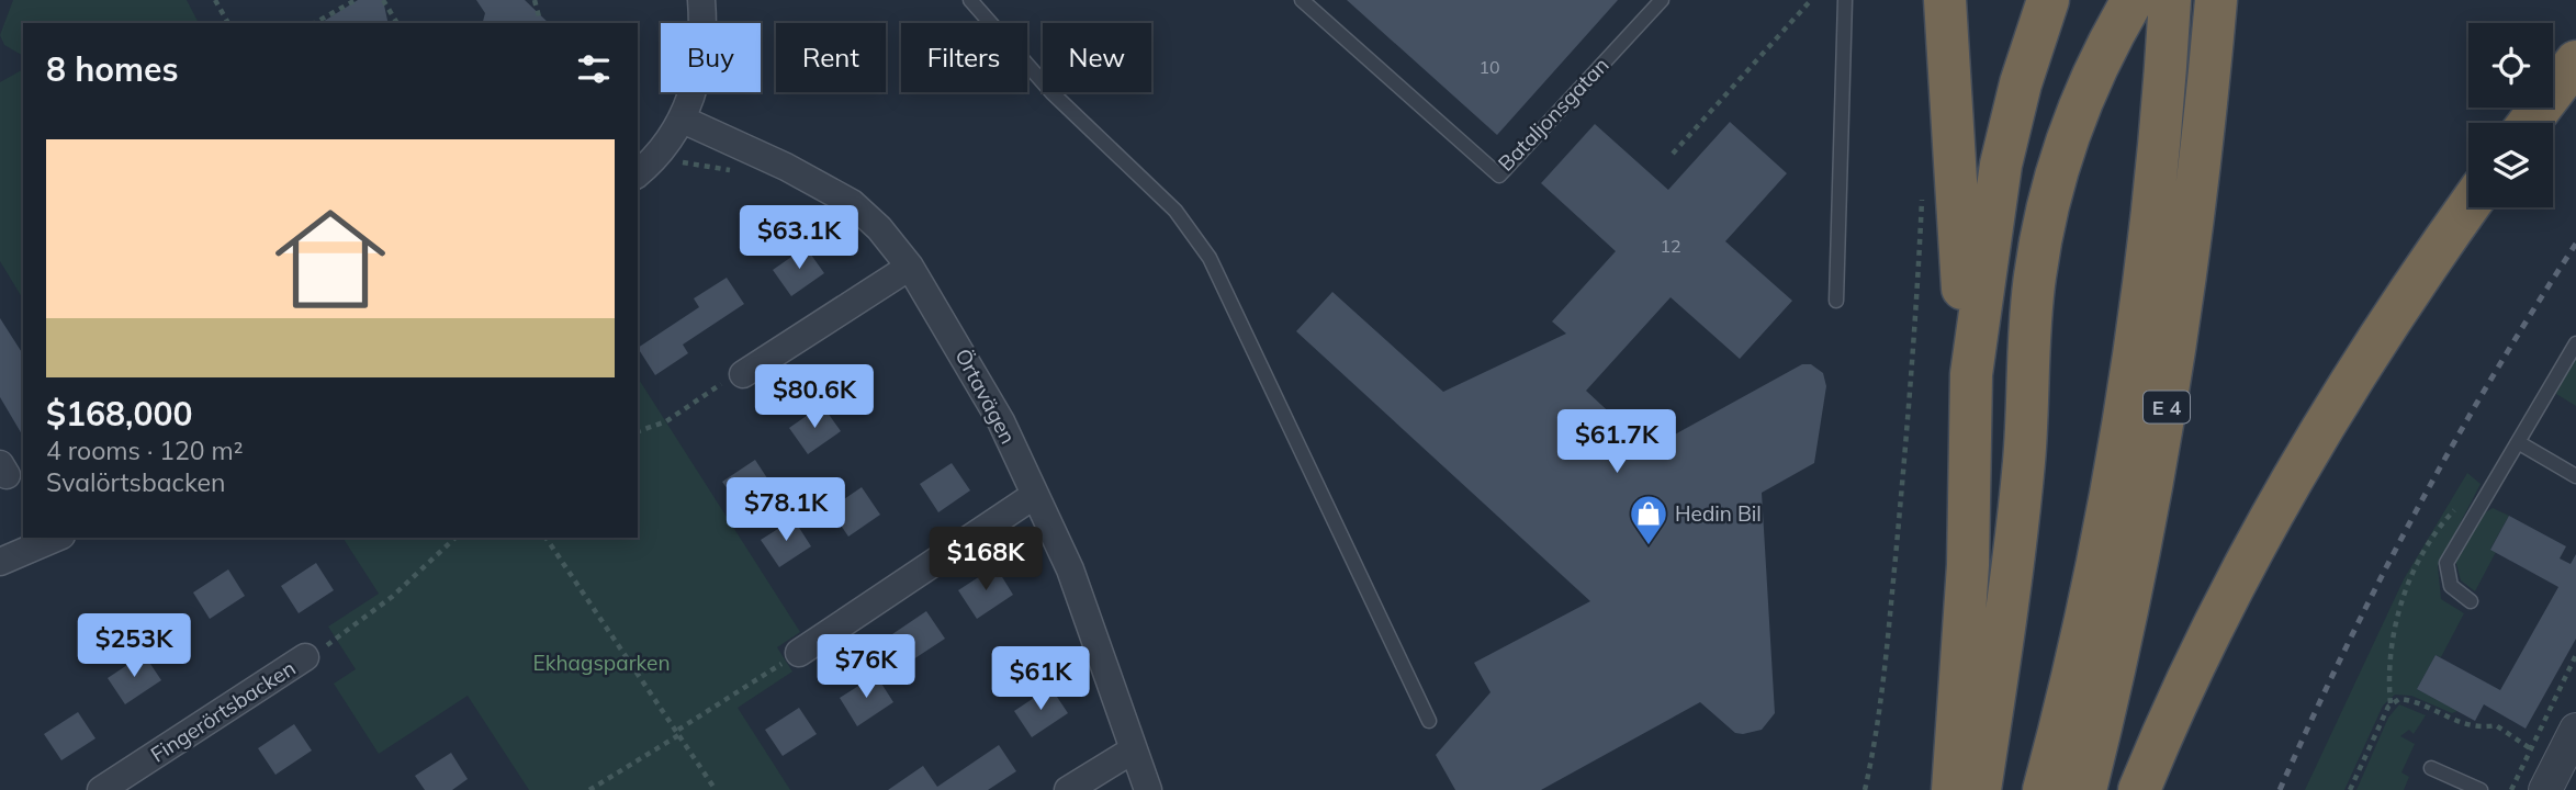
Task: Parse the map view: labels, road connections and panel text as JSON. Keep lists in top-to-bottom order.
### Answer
{
  "streets": {
    "highway": ["E 4"],
    "street": ["Örtavägen", "Fingerörtsbacken"],
    "lane": ["Bataljonsgatan"]
  },
  "parks": ["Ekhagsparken"],
  "places": {
    "shop": ["Hedin Bil"]
  },
  "house_numbers": ["10", "12"],
  "page": {
    "chip": [
      "Buy",
      "Rent",
      "Filters",
      "New"
    ],
    "heading": "8 homes",
    "list": [
      {
        "name": "$168,000",
        "note": "4 rooms · 120 m² · Svalörtsbacken"
      }
    ],
    "price": [
      "$63.1K",
      "$80.6K",
      "$61.7K",
      "$78.1K",
      "$168K",
      "$253K",
      "$76K",
      "$61K"
    ]
  }
}
